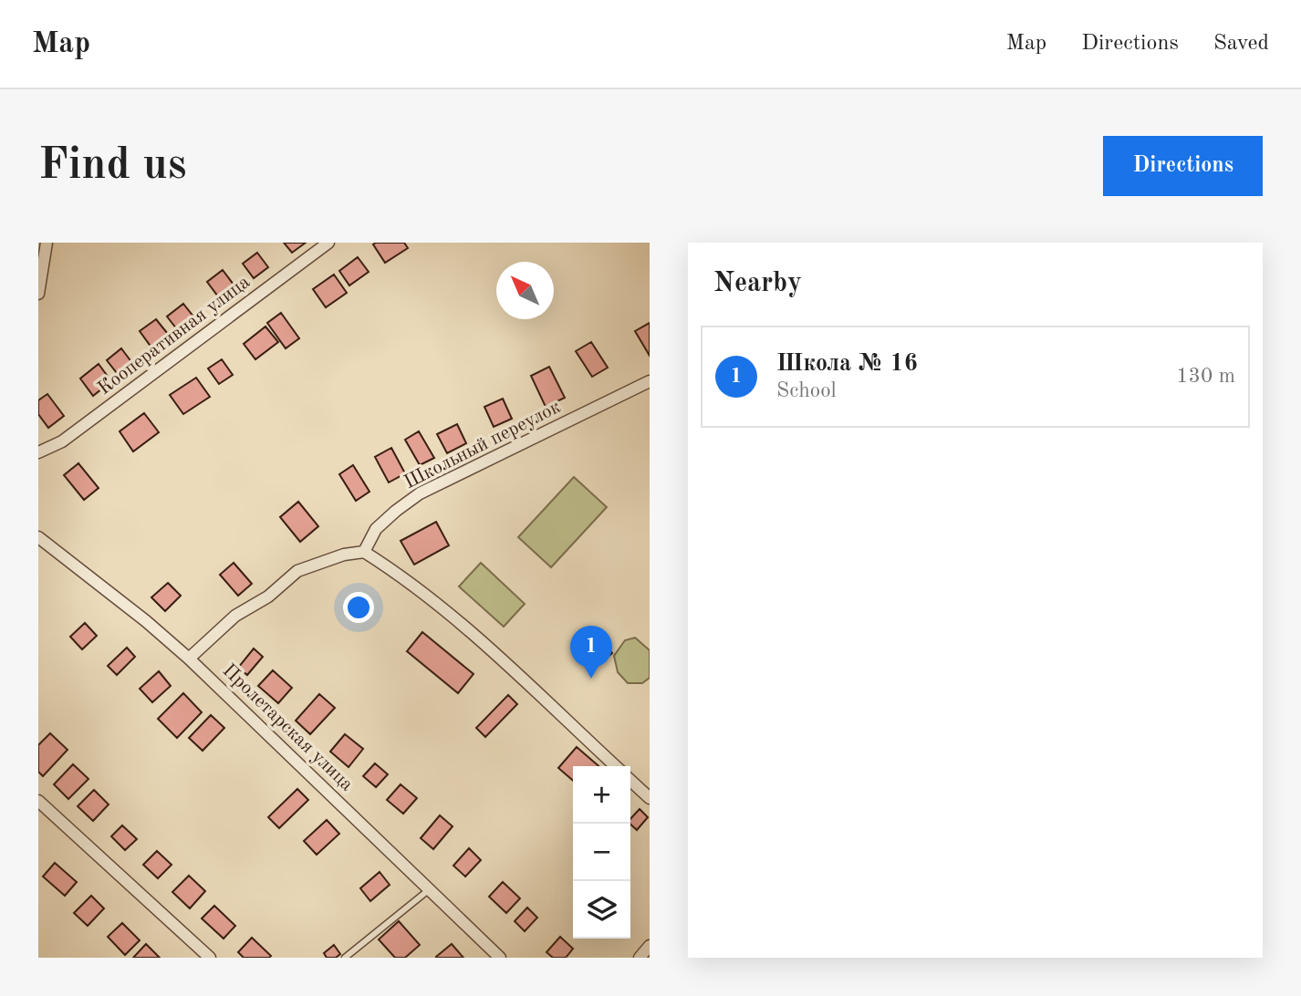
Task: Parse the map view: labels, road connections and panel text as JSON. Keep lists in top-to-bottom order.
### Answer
{
  "streets": {
    "street": ["Кооперативная улица", "Школьный переулок", "Пролетарская улица"]
  },
  "north": "top left",
  "page": {
    "header": "Map",
    "nav": ["Map", "Directions", "Saved"],
    "buttons": "Directions",
    "title": "Find us",
    "heading": "Nearby",
    "list": [
      {
        "mark": "1",
        "name": "Школа № 16",
        "note": "School",
        "value": "130 m"
      }
    ],
    "pins": "1",
    "map_buttons": ["+", "−"]
  }
}
